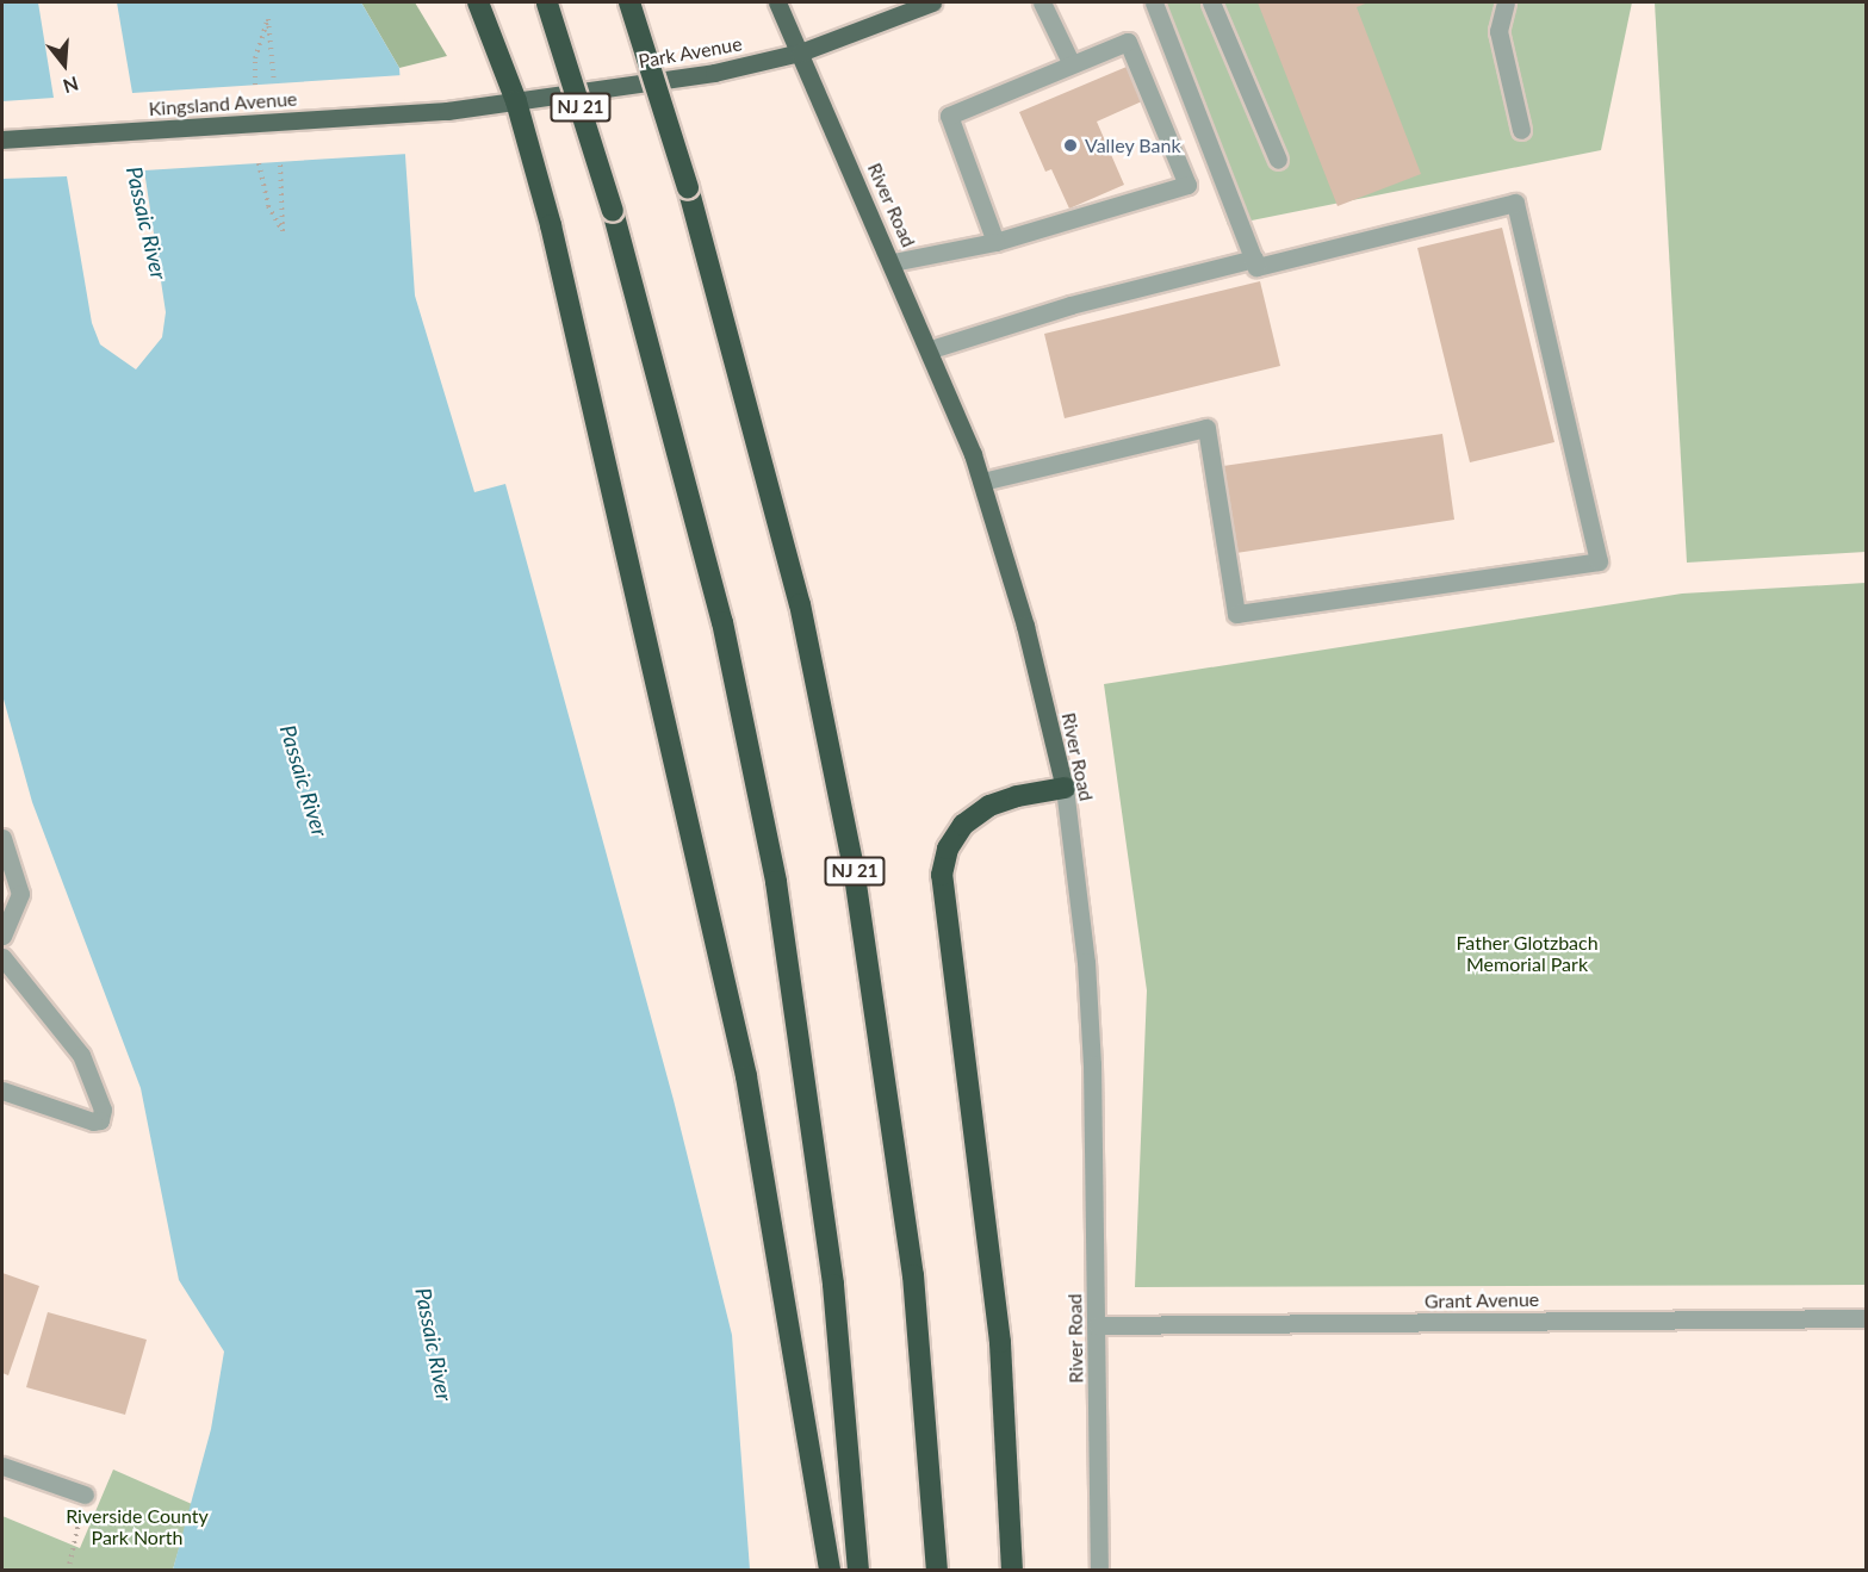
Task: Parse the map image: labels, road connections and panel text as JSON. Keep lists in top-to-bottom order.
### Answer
{
  "streets": {
    "highway": ["NJ 21"],
    "main road": ["Park Avenue", "Kingsland Avenue", "River Road"],
    "street": ["Grant Avenue"]
  },
  "crossings": [
    ["Park Avenue", "Kingsland Avenue"],
    ["Park Avenue", "River Road"],
    ["River Road", "Grant Avenue"]
  ],
  "water": ["Passaic River"],
  "parks": ["Father Glotzbach Memorial Park", "Riverside County Park North"],
  "places": ["Valley Bank"],
  "north": "bottom"
}
